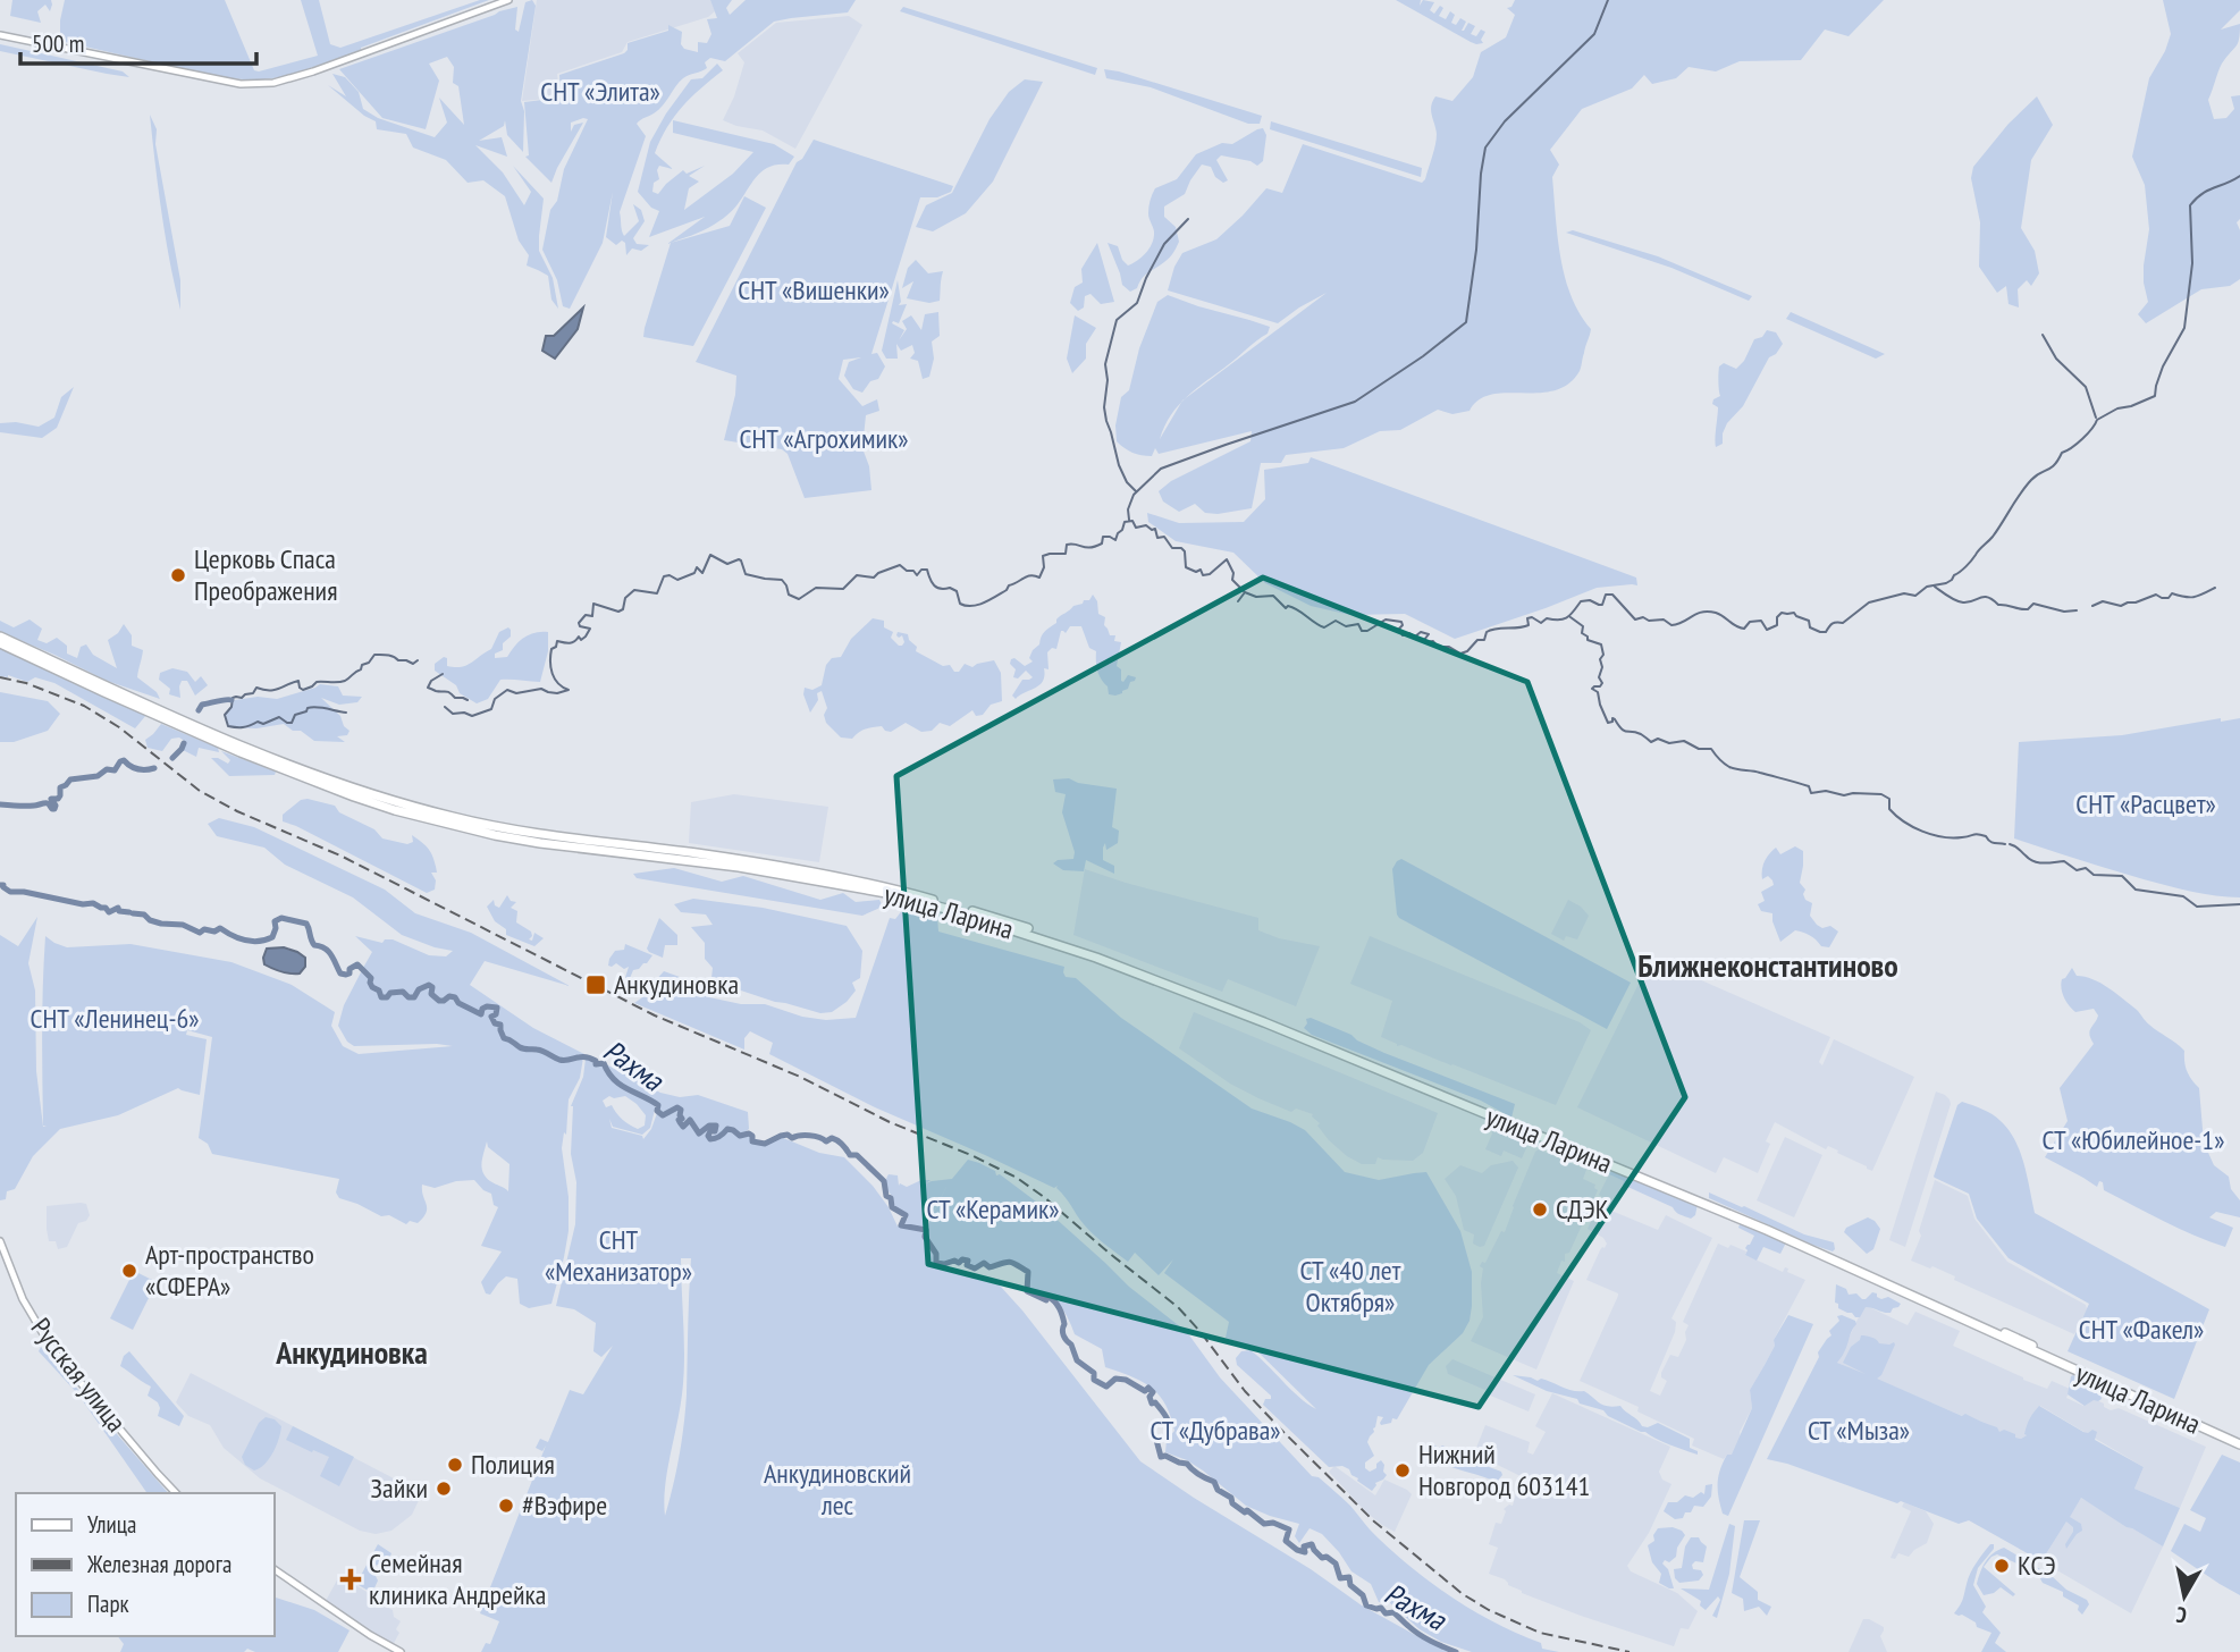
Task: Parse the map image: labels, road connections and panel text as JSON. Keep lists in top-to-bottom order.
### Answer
{
  "streets": {
    "main road": ["улица Ларина", "Русская улица"]
  },
  "districts": ["Ближнеконстантиново", "Анкудиновка"],
  "water": ["Рахма"],
  "parks": [
    "СНТ «Элита»",
    "СНТ «Вишенки»",
    "СНТ «Агрохимик»",
    "СНТ «Расцвет»",
    "СНТ «Ленинец-6»",
    "СТ «Юбилейное-1»",
    "СТ «Керамик»",
    "СНТ «Механизатор»",
    "СТ «40 лет Октября»",
    "СНТ «Факел»",
    "СТ «Дубрава»",
    "СТ «Мыза»",
    "Анкудиновский лес"
  ],
  "places": {
    "other": [
      "Церковь Спаса Преображения",
      "СДЭК",
      "Арт-пространство «СФЕРА»",
      "Полиция",
      "Нижний Новгород 603141",
      "Зайки",
      "#Вэфире",
      "КСЭ"
    ],
    "transit": ["Анкудиновка"],
    "health": ["Семейная клиника Андрейка"]
  },
  "legend": ["Улица", "Железная дорога", "Парк"],
  "scale_bar": "500 m",
  "north": "bottom"
}
